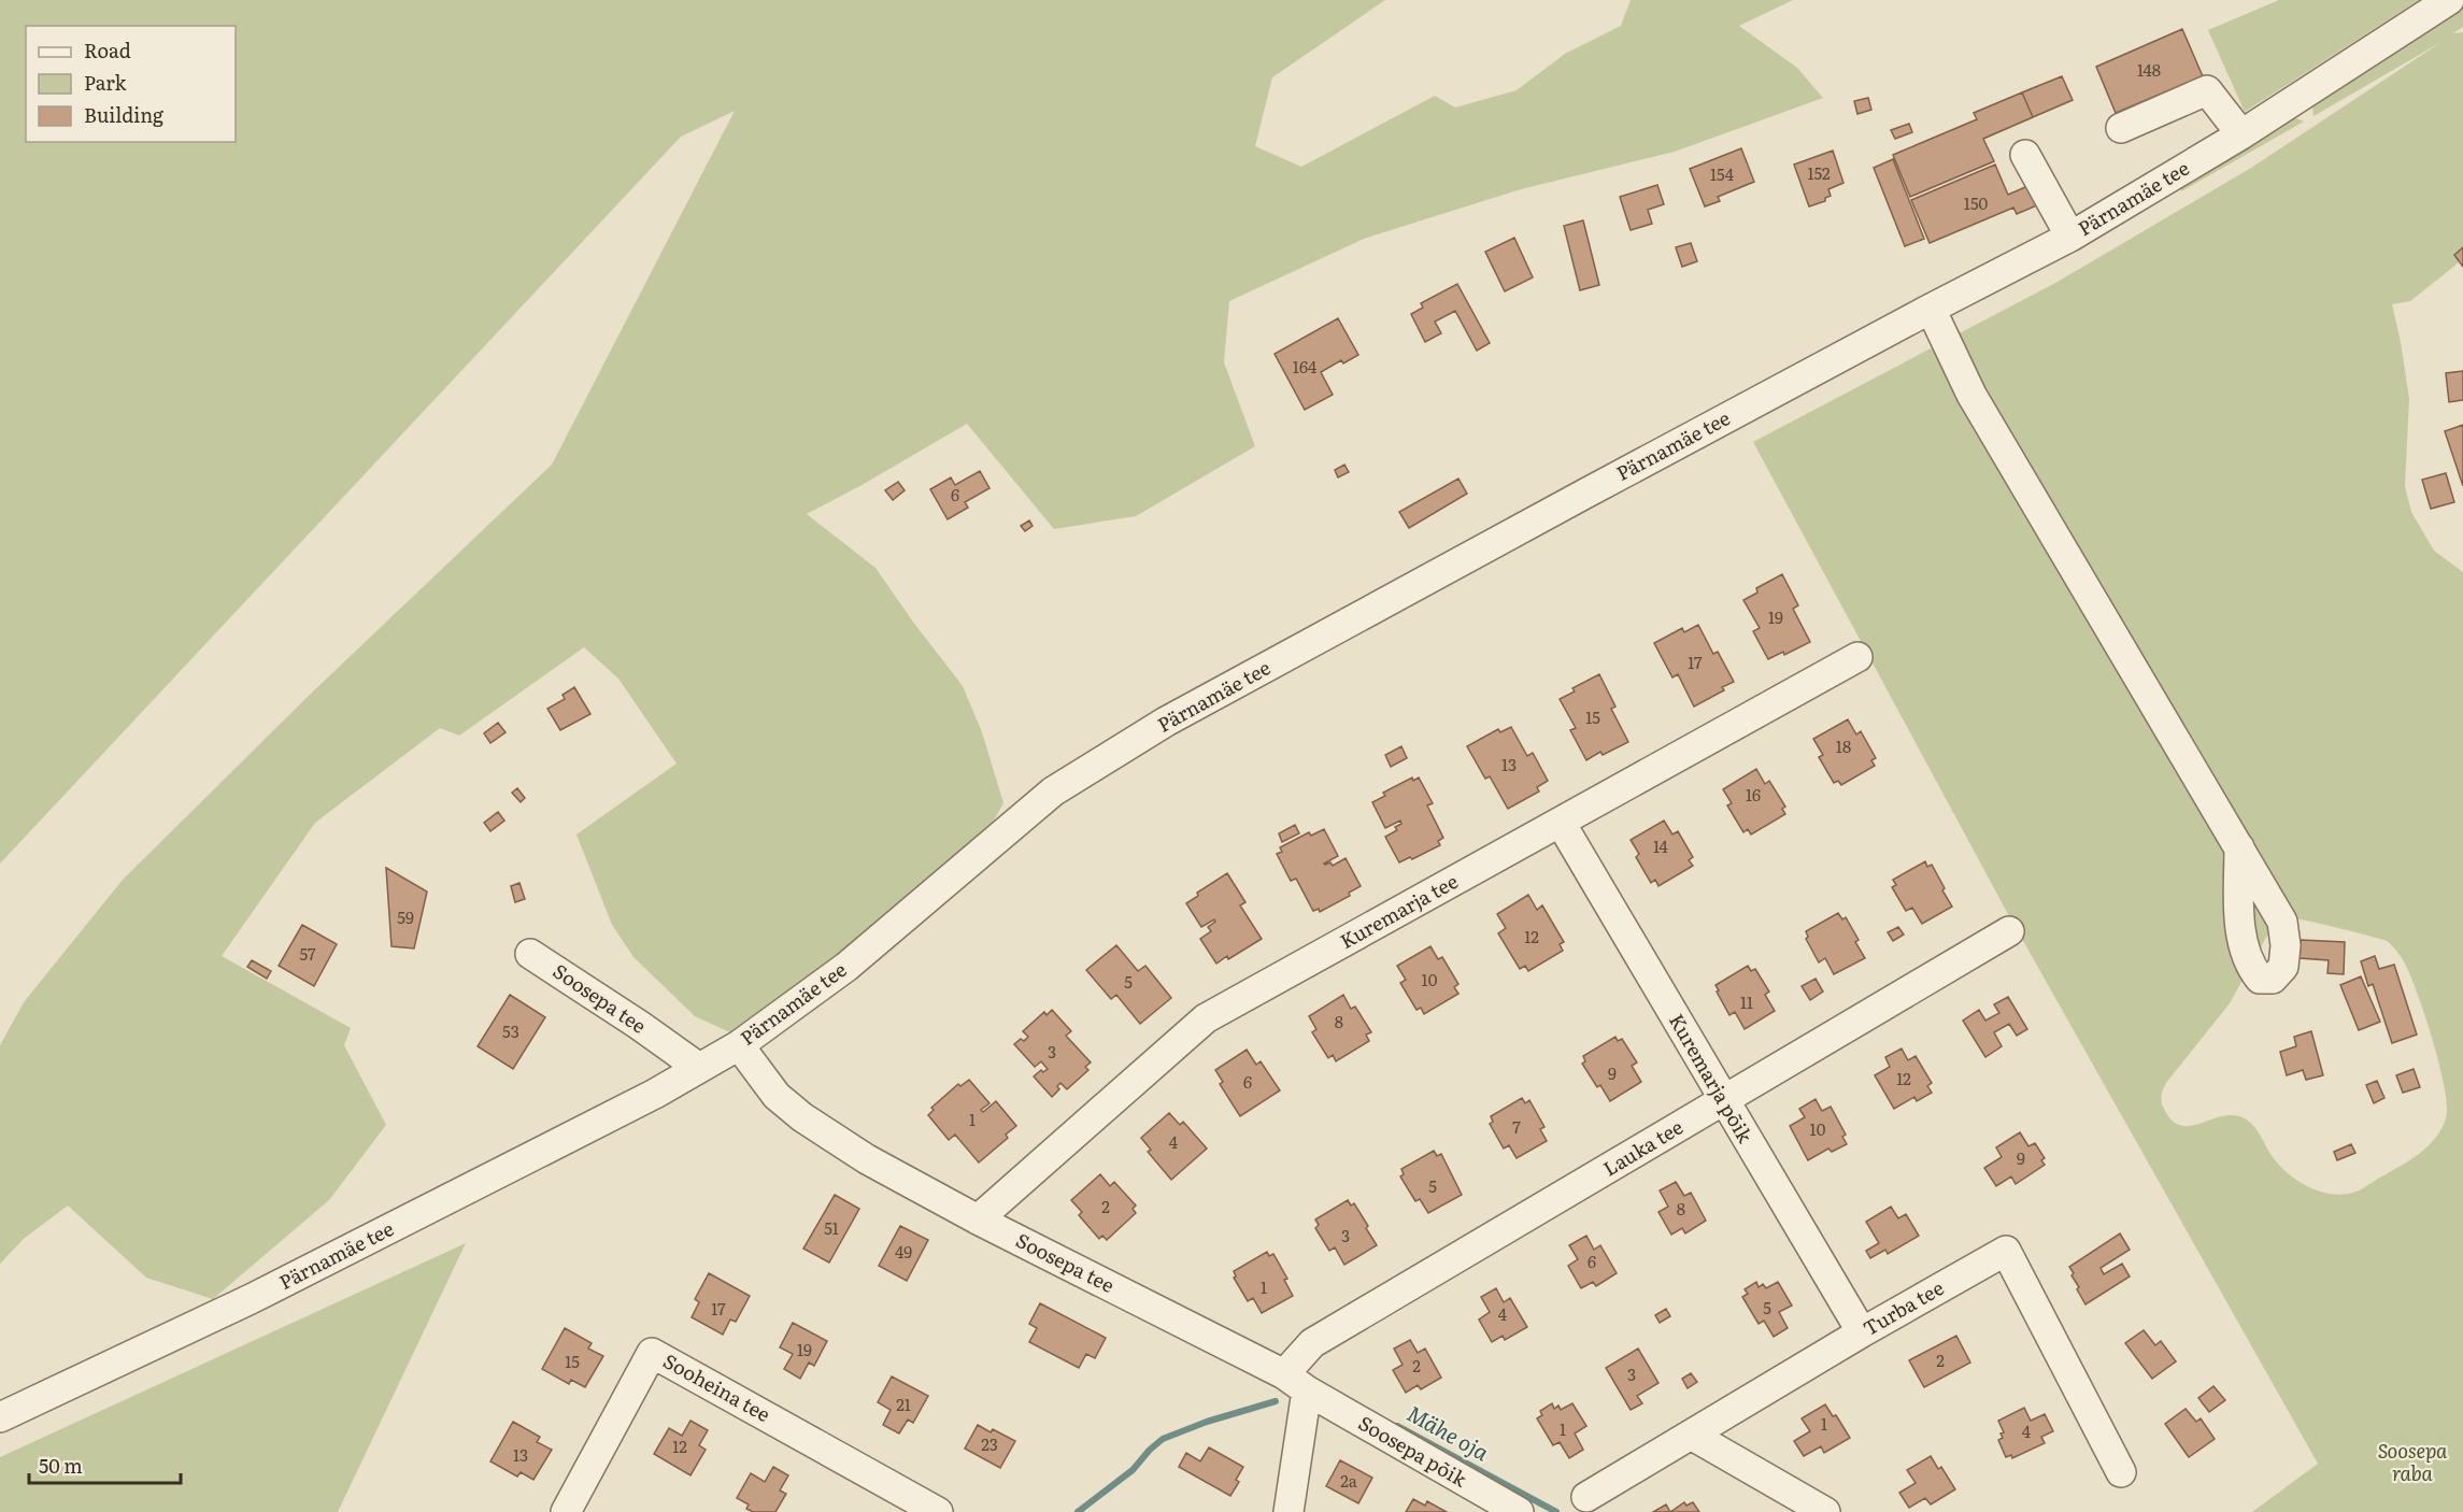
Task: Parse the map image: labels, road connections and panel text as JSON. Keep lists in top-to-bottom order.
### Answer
{
  "streets": {
    "street": [
      "Pärnamäe tee",
      "Kuremarja tee",
      "Soosepa tee",
      "Kuremarja põik",
      "Lauka tee",
      "Turba tee",
      "Sooheina tee",
      "Soosepa põik"
    ]
  },
  "crossings": [
    ["Pärnamäe tee", "Soosepa tee"],
    ["Kuremarja tee", "Soosepa tee"],
    ["Kuremarja tee", "Kuremarja põik"],
    ["Soosepa tee", "Lauka tee"],
    ["Soosepa tee", "Soosepa põik"],
    ["Kuremarja põik", "Lauka tee"],
    ["Kuremarja põik", "Turba tee"],
    ["Lauka tee", "Soosepa põik"]
  ],
  "water": ["Mähe oja"],
  "parks": ["Soosepa raba"],
  "house_numbers": [
    "148",
    "152",
    "154",
    "150",
    "164",
    "6",
    "19",
    "17",
    "15",
    "18",
    "13",
    "16",
    "14",
    "59",
    "12",
    "57",
    "10",
    "5",
    "11",
    "8",
    "53",
    "3",
    "9",
    "12",
    "6",
    "1",
    "7",
    "10",
    "4",
    "9",
    "5",
    "2",
    "8",
    "51",
    "3",
    "49",
    "6",
    "1",
    "5",
    "17",
    "4",
    "19",
    "2",
    "15",
    "2",
    "3",
    "21",
    "1",
    "1",
    "4",
    "23",
    "12",
    "13",
    "2a"
  ],
  "legend": ["Road", "Park", "Building"],
  "scale_bar": "50 m"
}
